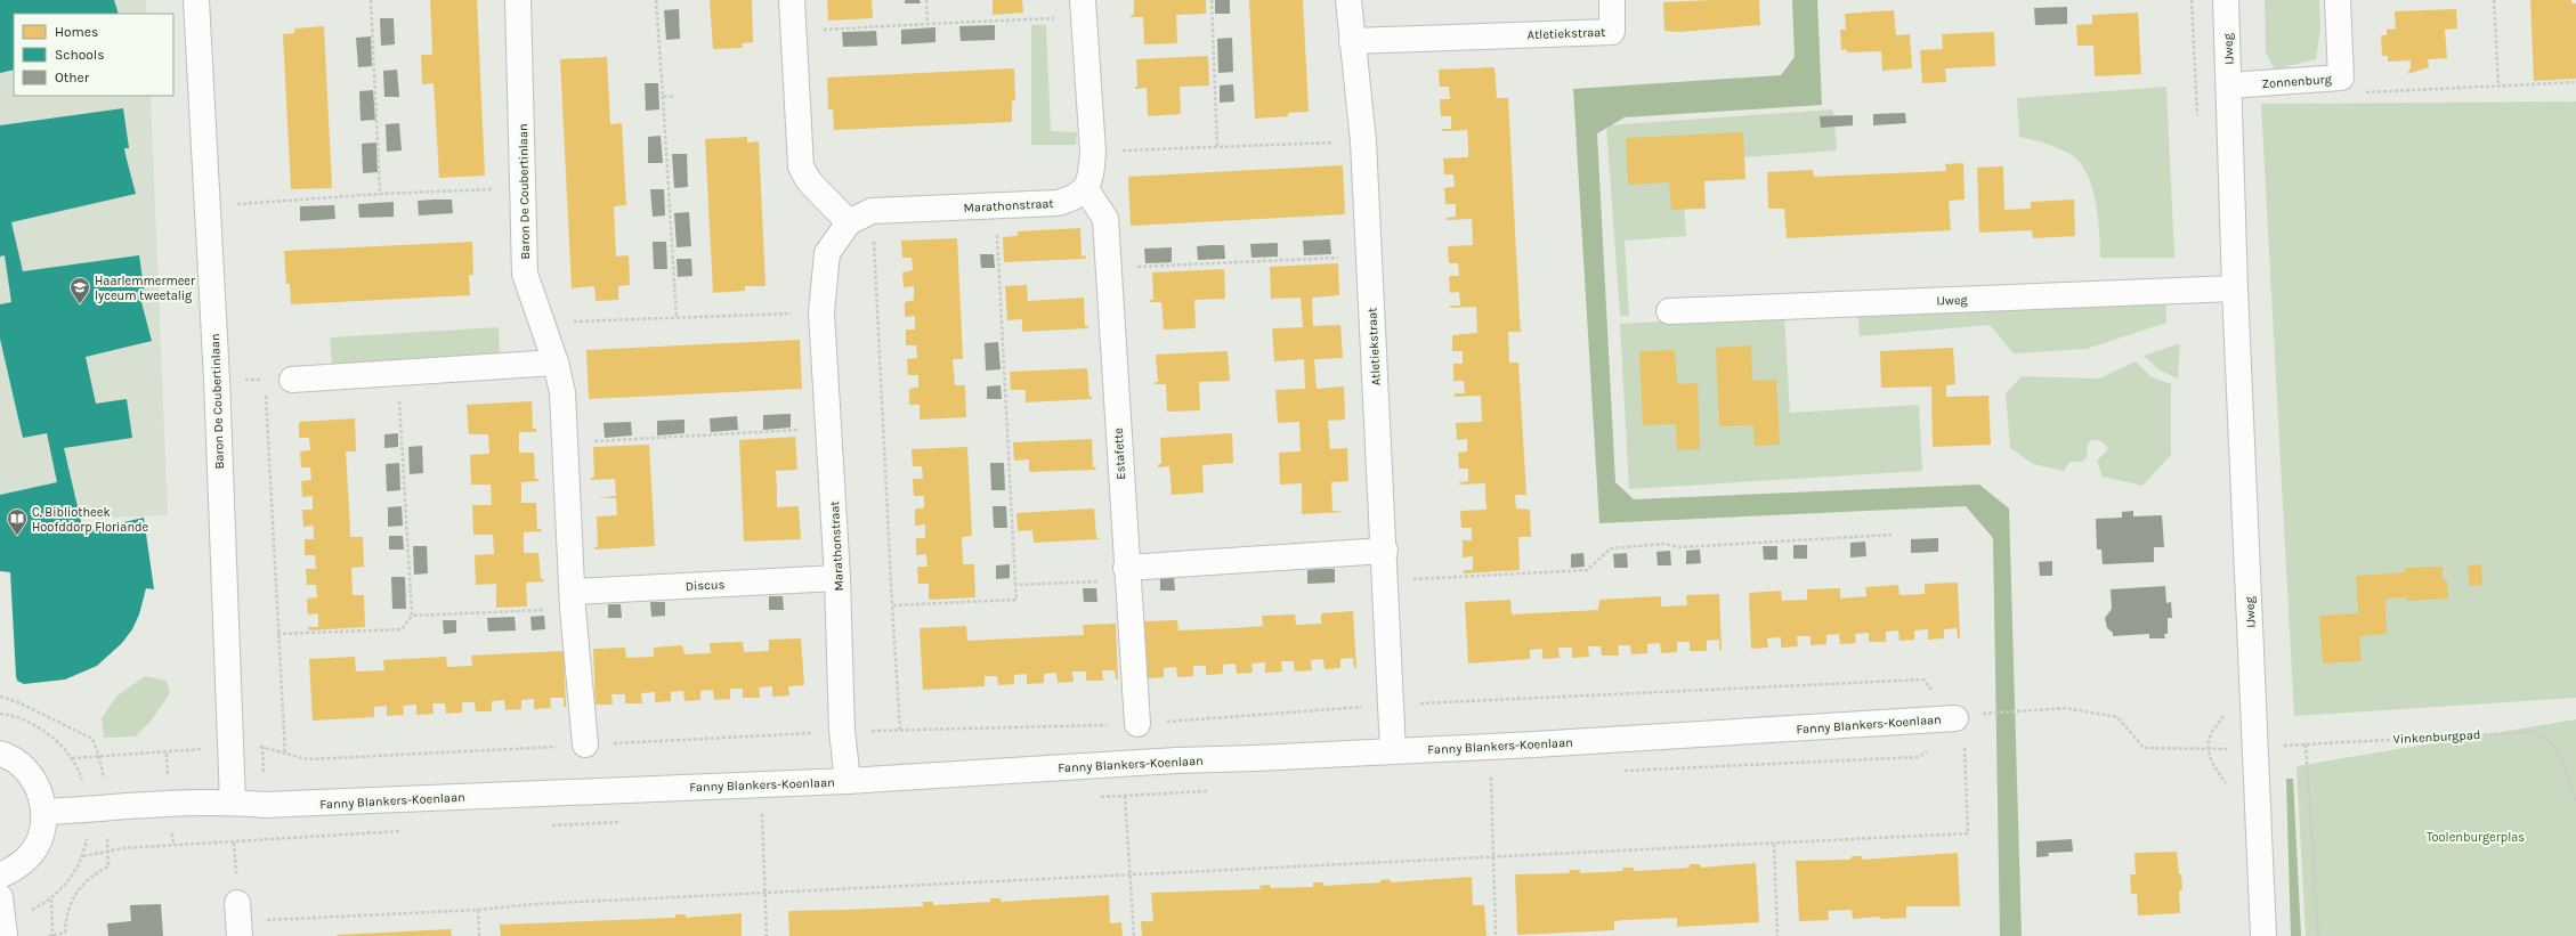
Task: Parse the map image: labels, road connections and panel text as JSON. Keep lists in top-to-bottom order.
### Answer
{
  "streets": {
    "street": [
      "Atletiekstraat",
      "IJweg",
      "Zonnenburg",
      "Baron De Coubertinlaan",
      "Marathonstraat",
      "Estafette",
      "Discus",
      "Fanny Blankers-Koenlaan"
    ],
    "path": ["Vinkenburgpad"]
  },
  "crossings": [
    ["Atletiekstraat", "Fanny Blankers-Koenlaan"],
    ["IJweg", "Zonnenburg"],
    ["IJweg", "Vinkenburgpad"],
    ["Baron De Coubertinlaan", "Fanny Blankers-Koenlaan"],
    ["Marathonstraat", "Estafette"],
    ["Marathonstraat", "Discus"],
    ["Marathonstraat", "Fanny Blankers-Koenlaan"],
    ["Estafette", "Fanny Blankers-Koenlaan"]
  ],
  "parks": ["Toolenburgerplas"],
  "places": {
    "school or university": ["Haarlemmermeer lyceum tweetalig"],
    "library": ["C. Bibliotheek Hoofddorp Floriande"]
  },
  "legend": ["Homes", "Schools", "Other"]
}
